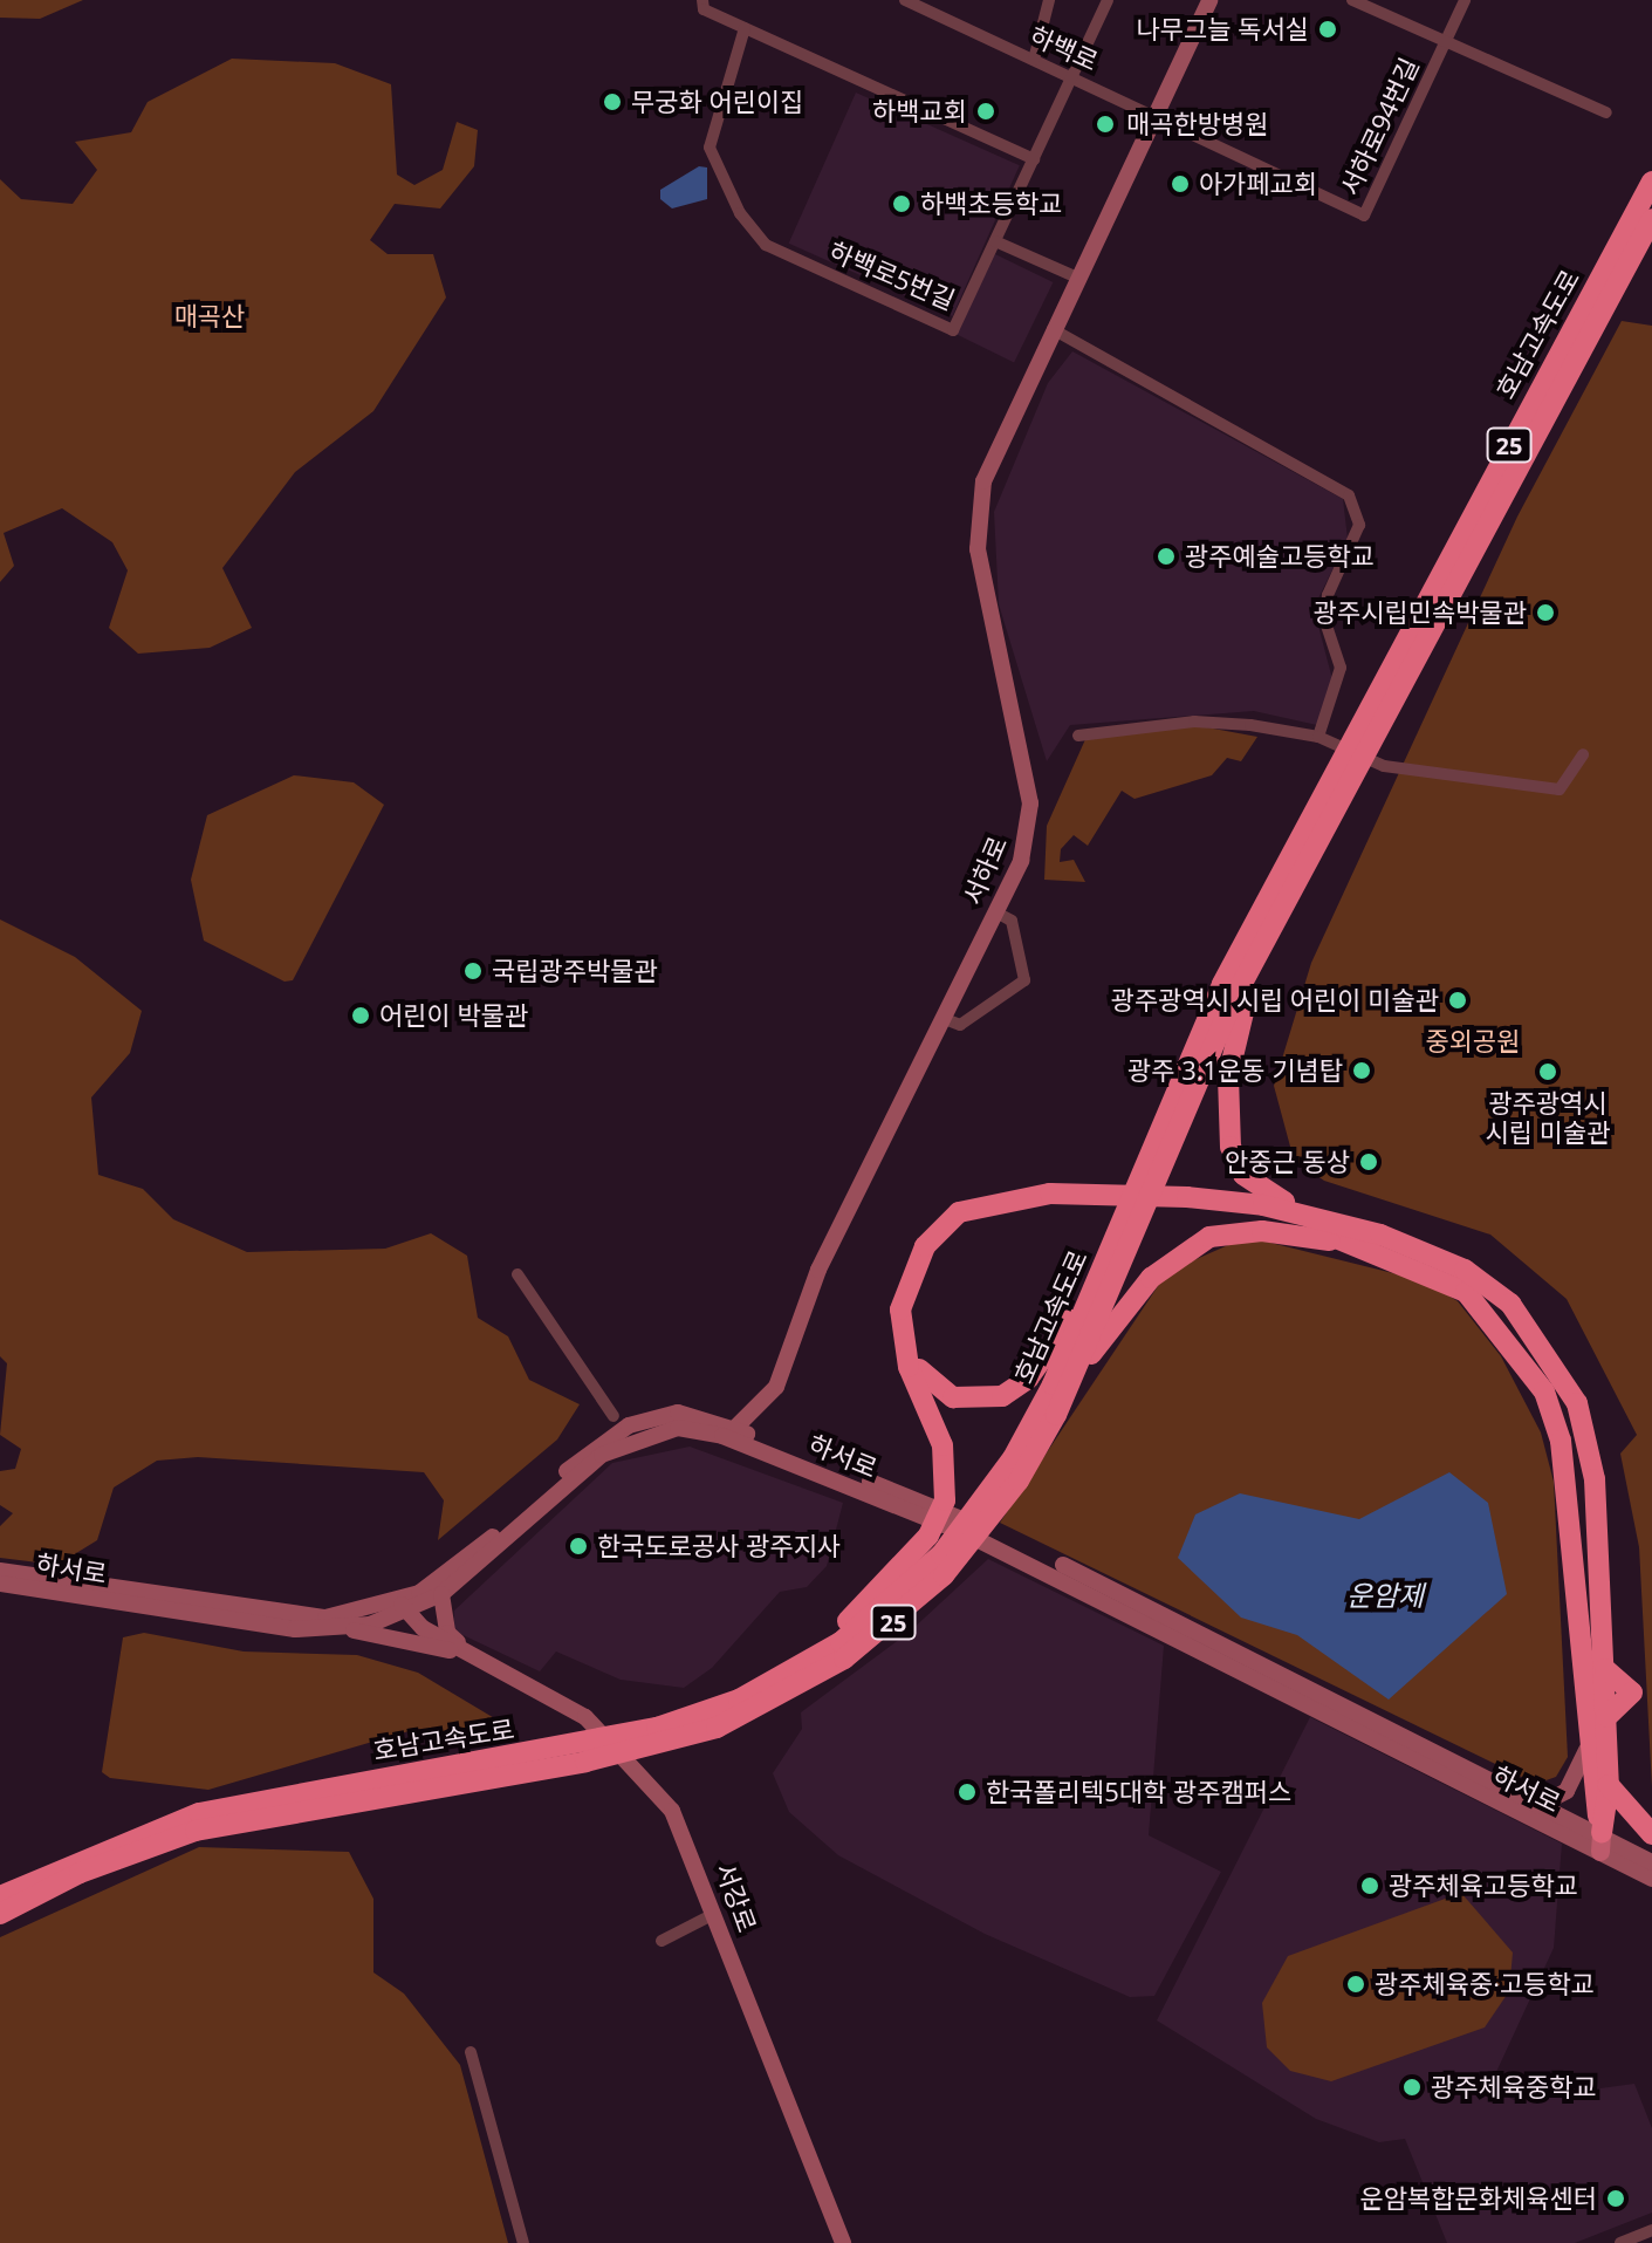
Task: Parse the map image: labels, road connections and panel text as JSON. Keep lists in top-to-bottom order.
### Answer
{
  "streets": {
    "highway": ["호남고속도로", "25"],
    "main road": ["서하로", "하서로", "서강로"],
    "street": ["하백로", "서하로94번길", "하백로5번길"]
  },
  "crossings": [
    ["하백로", "서하로94번길"],
    ["하백로", "하백로5번길"],
    ["하백로", "서하로"],
    ["서하로94번길", "서하로"],
    ["서하로", "하서로"],
    ["하서로", "서강로"]
  ],
  "water": ["운암제"],
  "parks": ["매곡산", "중외공원"],
  "places": [
    "나무그늘 독서실",
    "무궁화 어린이집",
    "하백교회",
    "매곡한방병원",
    "아가페교회",
    "하백초등학교",
    "광주예술고등학교",
    "광주시립민속박물관",
    "국립광주박물관",
    "광주광역시 시립 어린이 미술관",
    "어린이 박물관",
    "광주 3.1운동 기념탑",
    "광주광역시 시립 미술관",
    "안중근 동상",
    "한국도로공사 광주지사",
    "한국폴리텍5대학 광주캠퍼스",
    "광주체육고등학교",
    "광주체육중·고등학교",
    "광주체육중학교",
    "운암복합문화체육센터"
  ]
}
